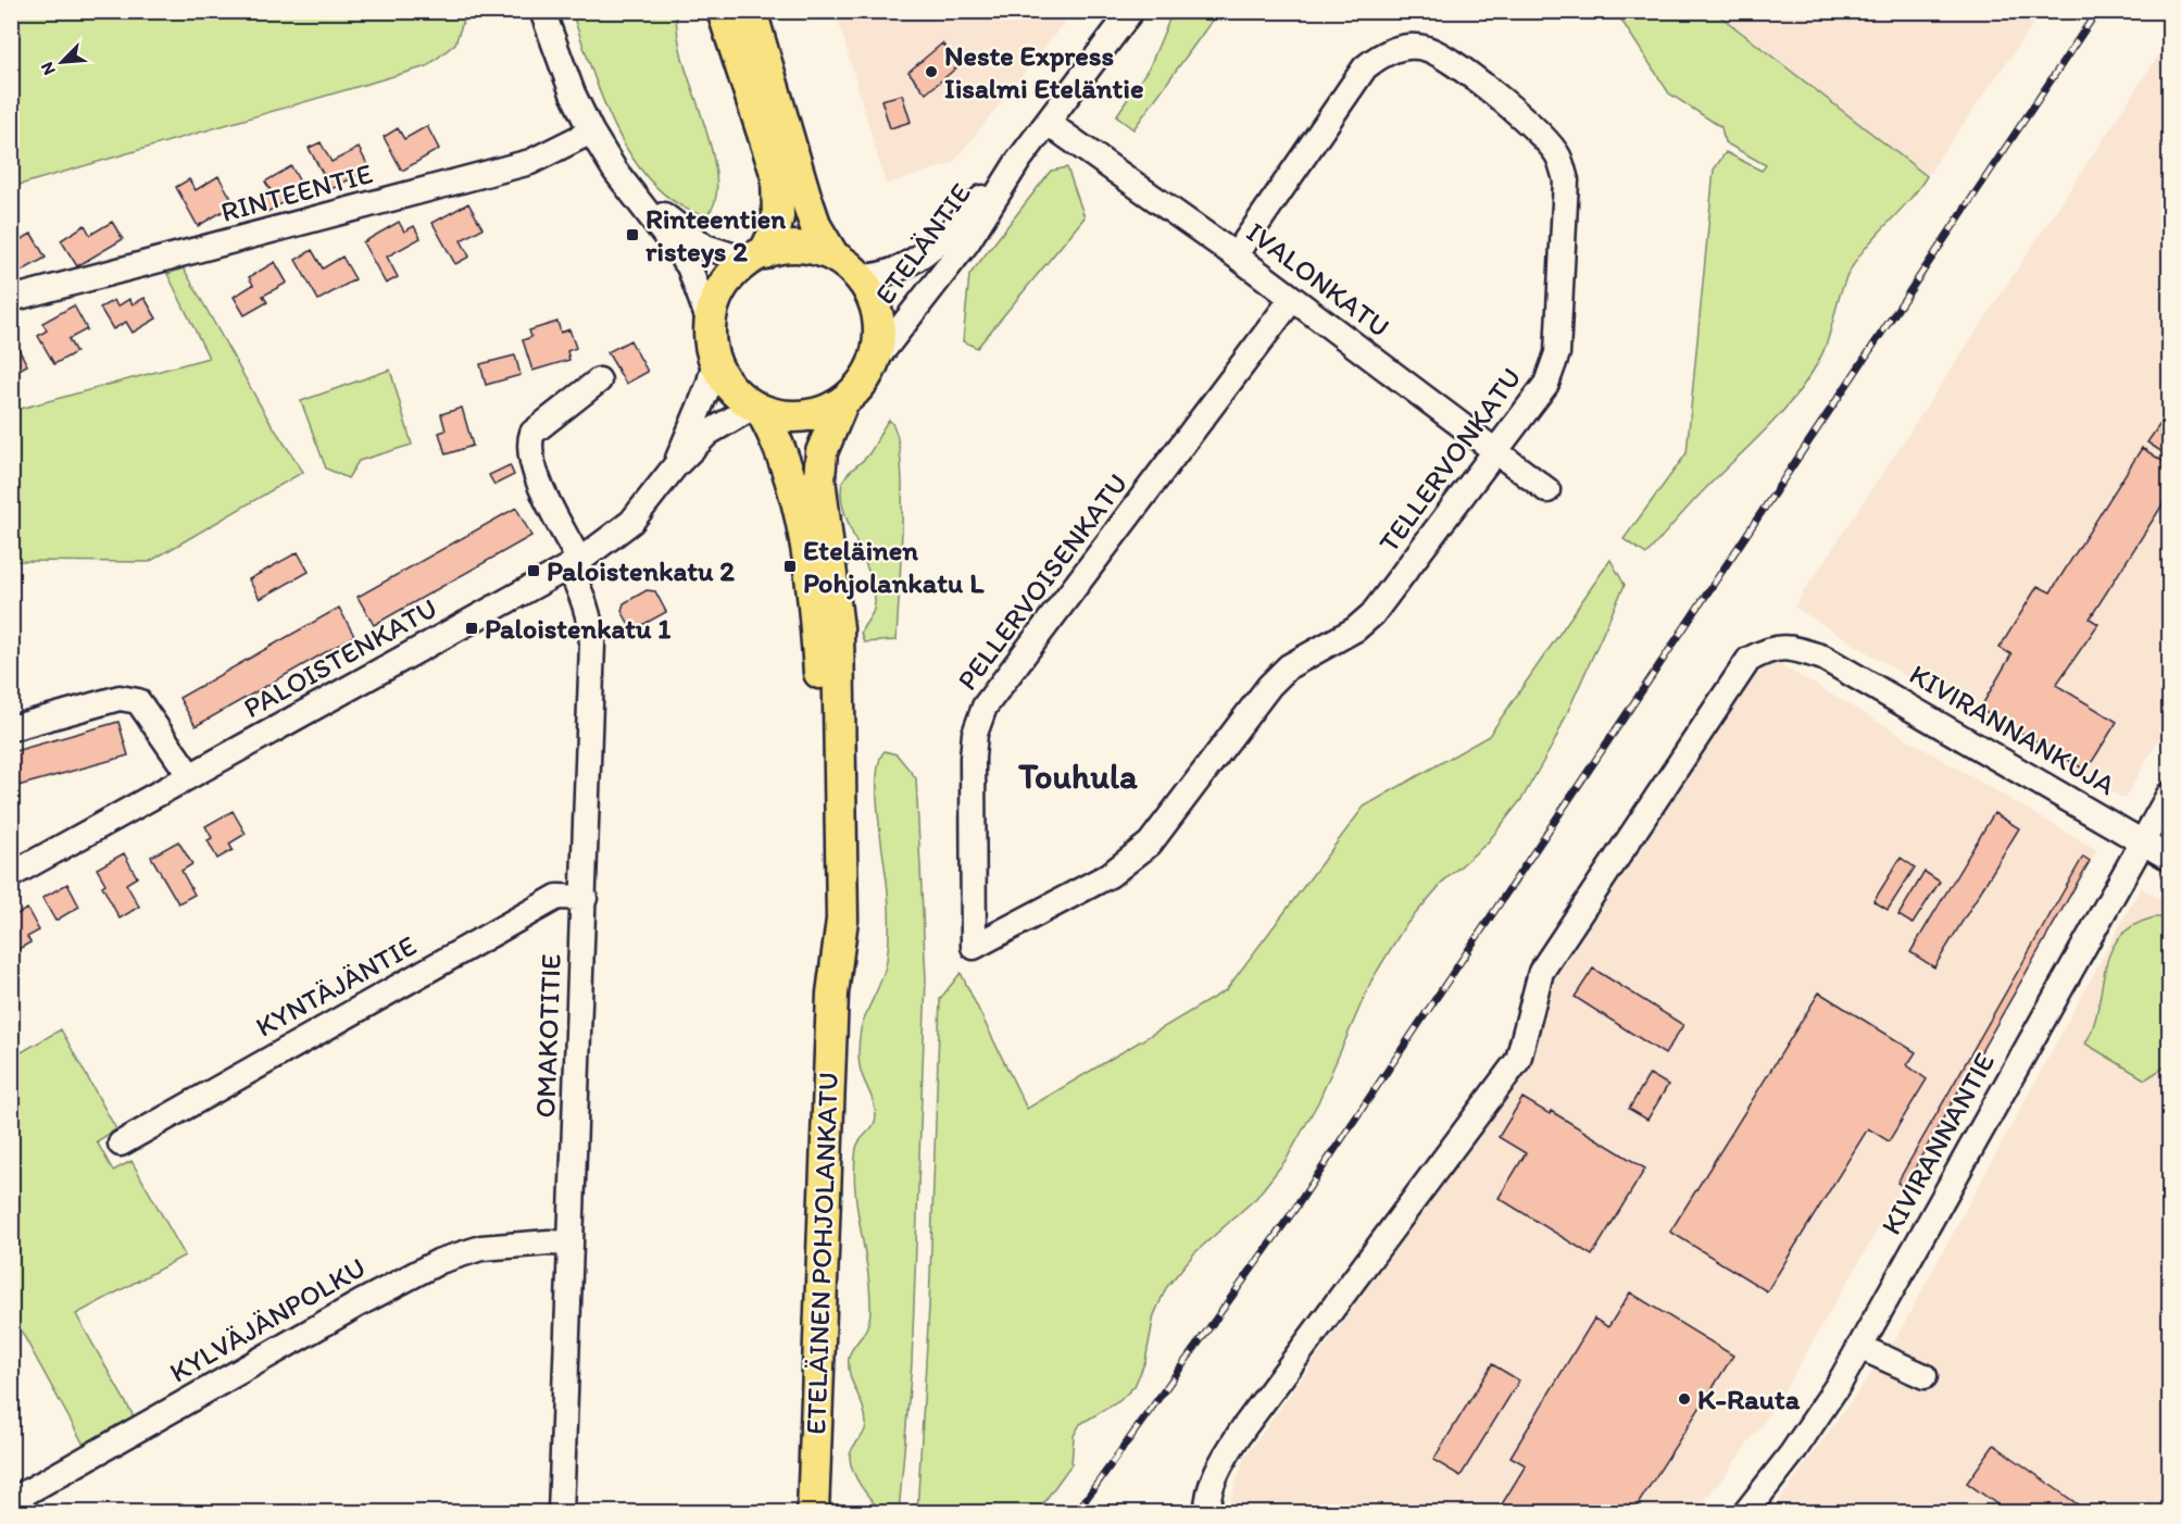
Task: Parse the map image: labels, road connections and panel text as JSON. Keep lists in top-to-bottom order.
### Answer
{
  "streets": {
    "main road": ["ETELÄINEN POHJOLANKATU"],
    "street": [
      "RINTEENTIE",
      "ETELÄNTIE",
      "IVALONKATU",
      "TELLERVONKATU",
      "PELLERVOISENKATU",
      "PALOISTENKATU",
      "KIVIRANNANKUJA",
      "KYNTÄJÄNTIE",
      "OMAKOTITIE",
      "KIVIRANNANTIE",
      "KYLVÄJÄNPOLKU"
    ]
  },
  "crossings": [
    ["ETELÄNTIE", "IVALONKATU"],
    ["ETELÄNTIE", "PALOISTENKATU"],
    ["ETELÄNTIE", "ETELÄINEN POHJOLANKATU"],
    ["IVALONKATU", "TELLERVONKATU"],
    ["IVALONKATU", "PELLERVOISENKATU"],
    ["TELLERVONKATU", "PELLERVOISENKATU"],
    ["PALOISTENKATU", "OMAKOTITIE"],
    ["PALOISTENKATU", "ETELÄINEN POHJOLANKATU"],
    ["KIVIRANNANKUJA", "KIVIRANNANTIE"],
    ["KYNTÄJÄNTIE", "OMAKOTITIE"],
    ["OMAKOTITIE", "KYLVÄJÄNPOLKU"]
  ],
  "districts": ["Touhula"],
  "places": {
    "other": ["Neste Express Iisalmi Eteläntie", "K-Rauta"],
    "transit": [
      "Rinteentien risteys 2",
      "Eteläinen Pohjolankatu L",
      "Paloistenkatu 2",
      "Paloistenkatu 1"
    ]
  },
  "north": "bottom left"
}
